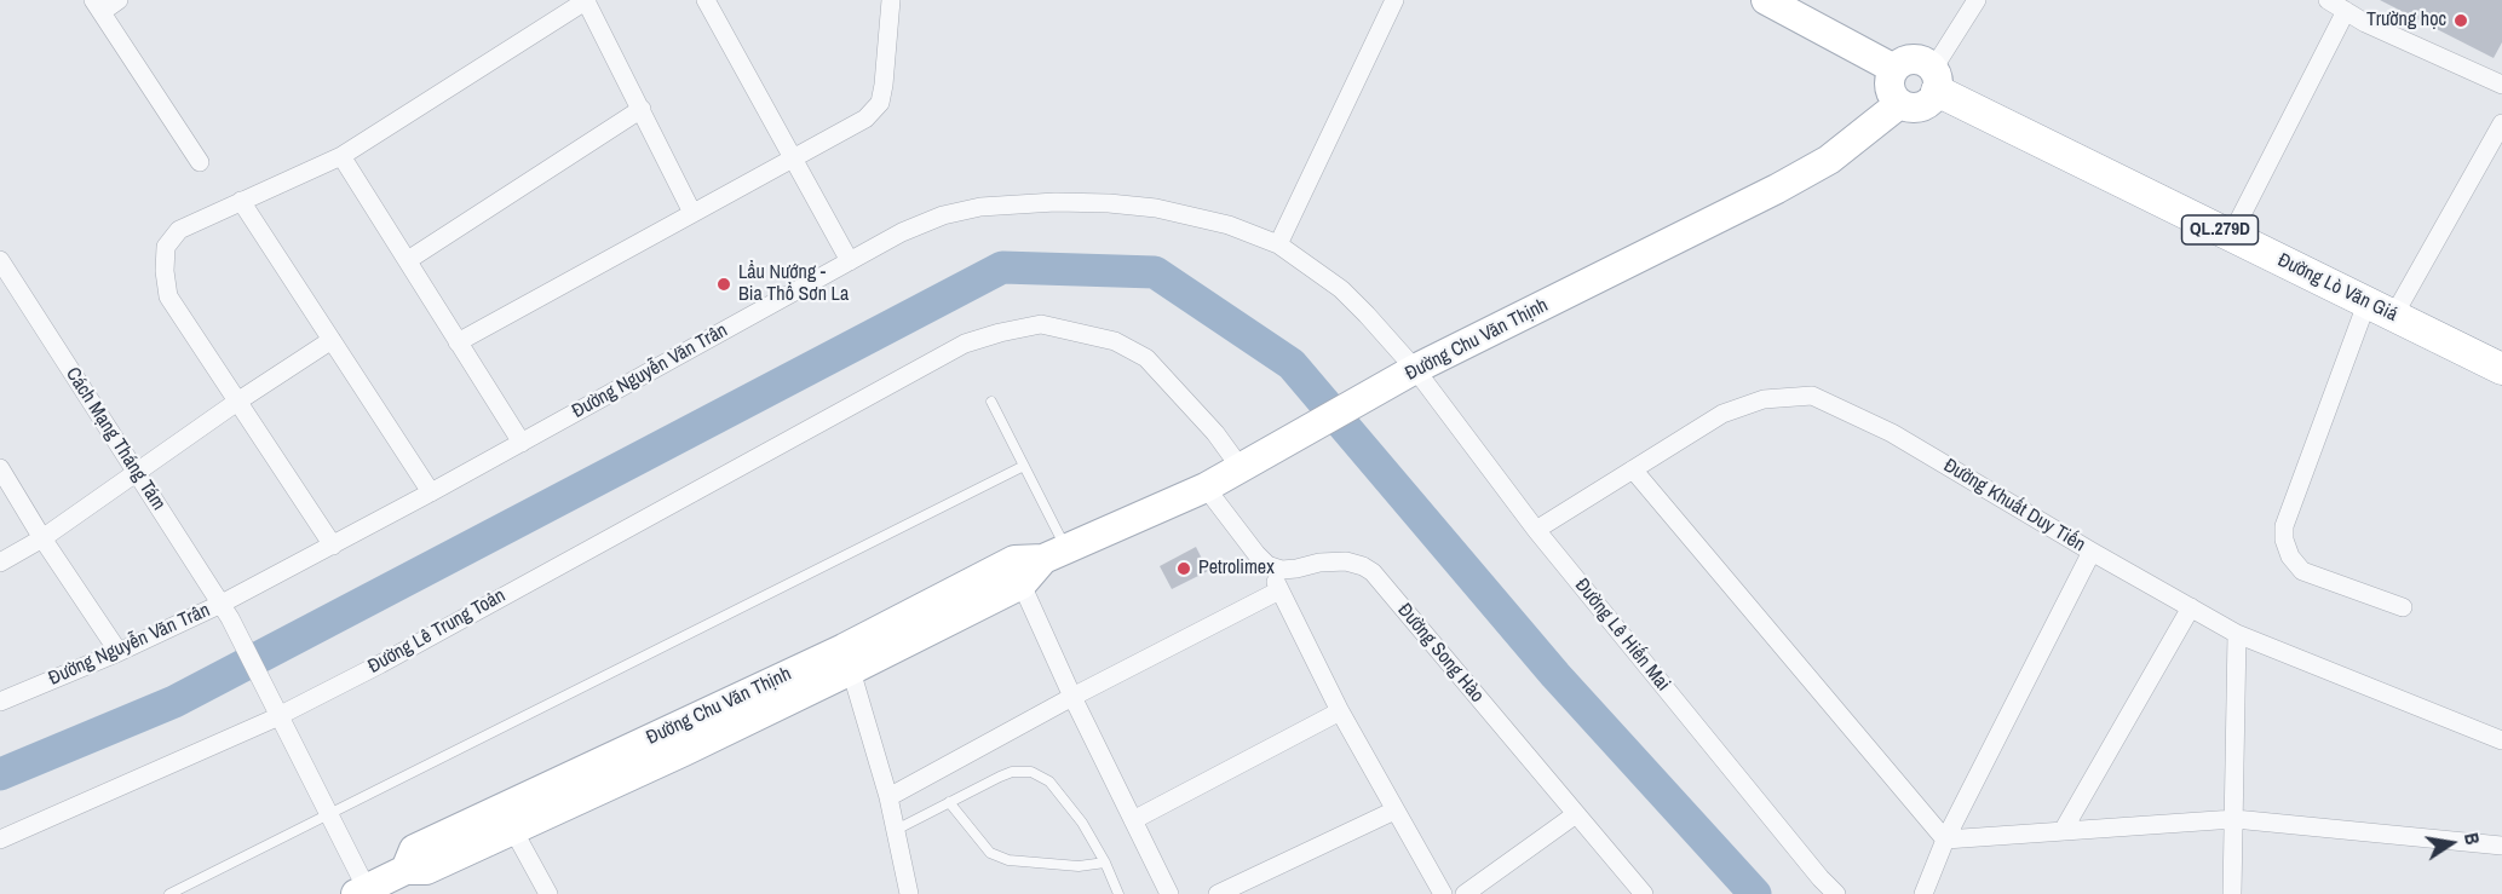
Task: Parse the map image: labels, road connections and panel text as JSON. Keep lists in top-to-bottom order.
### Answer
{
  "streets": {
    "highway": ["QL.279D", "Đường Lò Văn Giá"],
    "main road": ["Đường Chu Văn Thịnh"],
    "street": [
      "Đường Nguyễn Văn Trân",
      "Cách Mạng Tháng Tám",
      "Đường Khuất Duy Tiến",
      "Đường Lê Trung Toản",
      "Đường Lê Hiến Mai",
      "Đường Song Hào"
    ]
  },
  "crossings": [
    ["Đường Lò Văn Giá", "Đường Chu Văn Thịnh"],
    ["Đường Chu Văn Thịnh", "Đường Nguyễn Văn Trân"],
    ["Đường Chu Văn Thịnh", "Đường Lê Trung Toản"],
    ["Đường Chu Văn Thịnh", "Đường Lê Hiến Mai"],
    ["Đường Nguyễn Văn Trân", "Cách Mạng Tháng Tám"],
    ["Đường Nguyễn Văn Trân", "Đường Lê Hiến Mai"],
    ["Cách Mạng Tháng Tám", "Đường Lê Trung Toản"],
    ["Đường Khuất Duy Tiến", "Đường Lê Hiến Mai"]
  ],
  "places": ["Trường học", "Lẩu Nướng - Bia Thổ Sơn La", "Petrolimex"],
  "north": "right"
}
